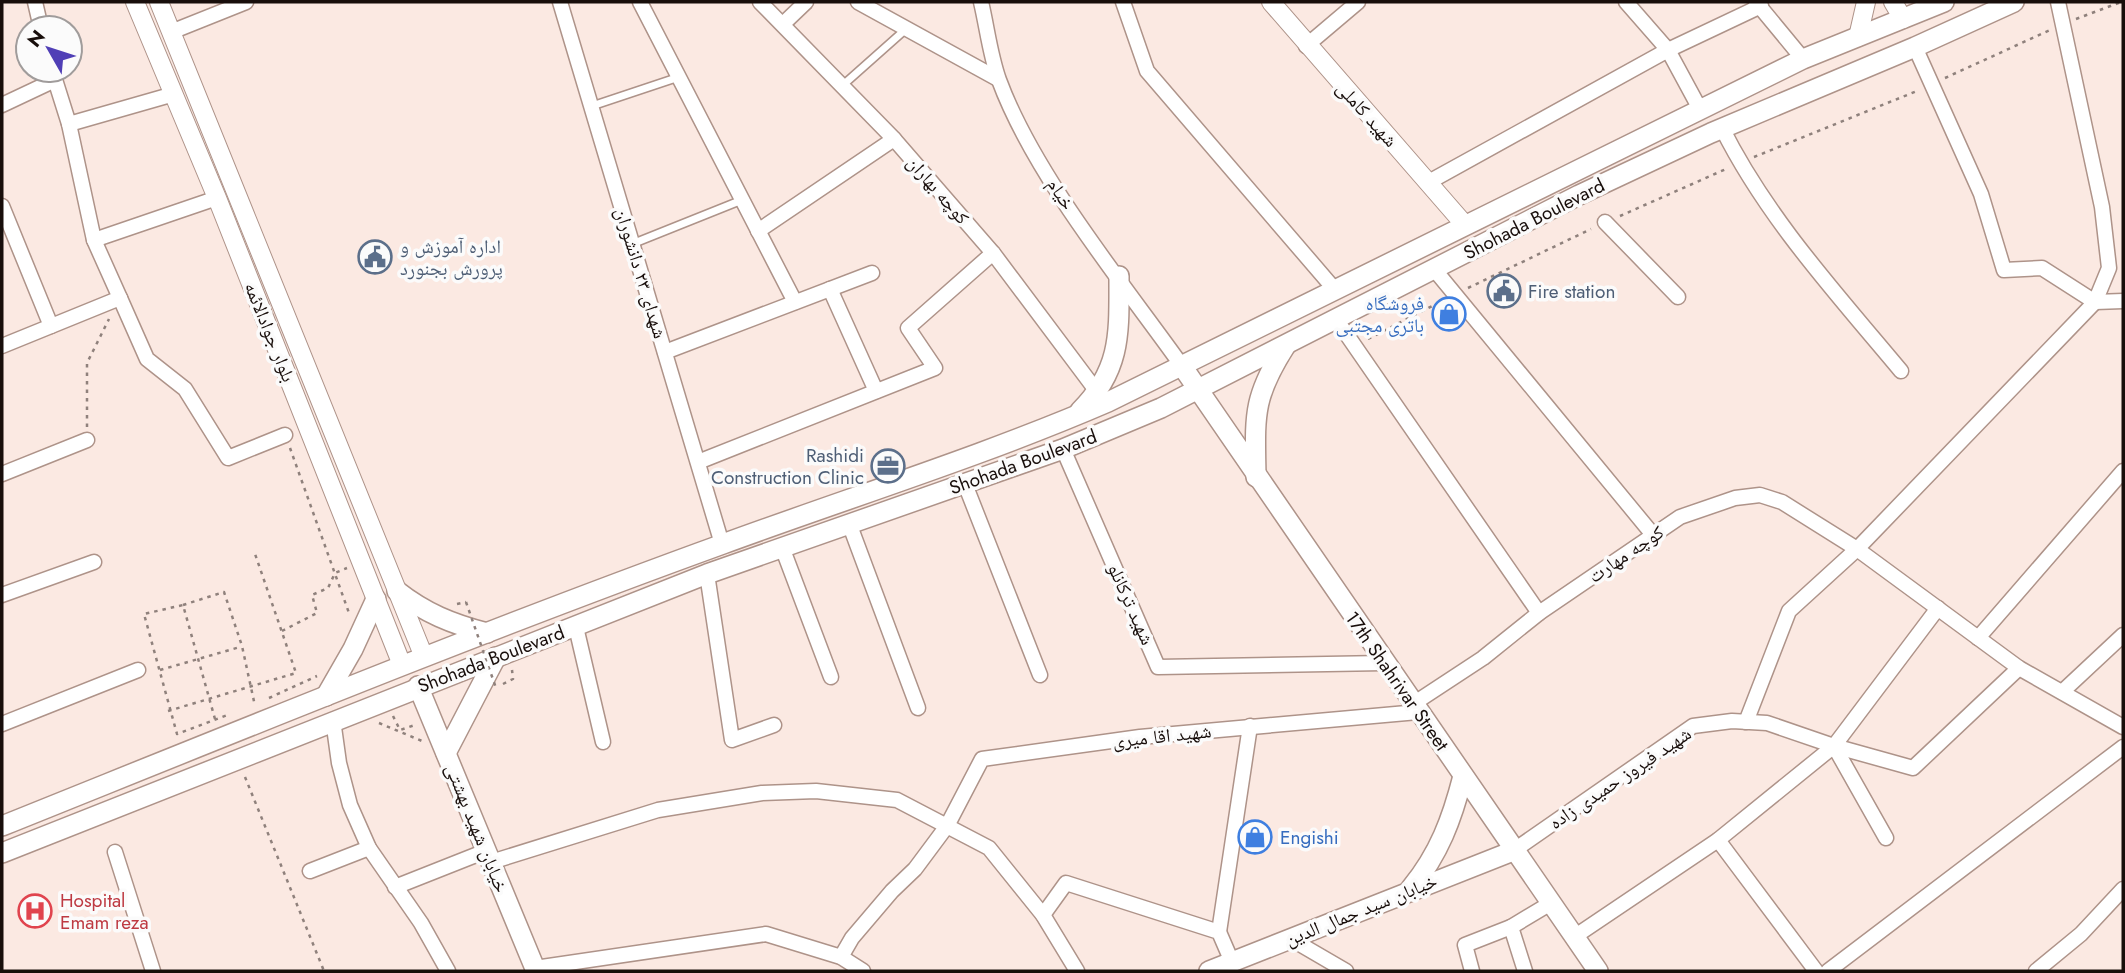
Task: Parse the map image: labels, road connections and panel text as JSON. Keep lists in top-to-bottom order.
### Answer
{
  "streets": {
    "main road": [
      "Shohada Boulevard",
      "17th Shahrivar Street",
      "خیابان شهید بهشتی",
      "خیابان سید جمال الدین"
    ],
    "street": [
      "شهید کاملی",
      "کوچه بهاران",
      "خیام",
      "شهدای ۲۳ دانشوران",
      "بلوار جوادالائمه",
      "کوچه مهارت",
      "شهید ترکانلو",
      "شهید اقا میری",
      "شهید فیروز حمیدی زاده"
    ]
  },
  "crossings": [
    ["شهید کاملی", "Shohada Boulevard"],
    ["کوچه بهاران", "Shohada Boulevard"],
    ["خیام", "Shohada Boulevard"],
    ["خیام", "17th Shahrivar Street"],
    ["Shohada Boulevard", "شهدای ۲۳ دانشوران"],
    ["Shohada Boulevard", "بلوار جوادالائمه"],
    ["Shohada Boulevard", "شهید ترکانلو"],
    ["Shohada Boulevard", "17th Shahrivar Street"],
    ["Shohada Boulevard", "خیابان شهید بهشتی"],
    ["بلوار جوادالائمه", "خیابان شهید بهشتی"],
    ["کوچه مهارت", "17th Shahrivar Street"],
    ["کوچه مهارت", "شهید اقا میری"],
    ["کوچه مهارت", "شهید فیروز حمیدی زاده"],
    ["شهید ترکانلو", "17th Shahrivar Street"],
    ["17th Shahrivar Street", "شهید اقا میری"],
    ["17th Shahrivar Street", "شهید فیروز حمیدی زاده"],
    ["17th Shahrivar Street", "خیابان سید جمال الدین"],
    ["شهید فیروز حمیدی زاده", "خیابان سید جمال الدین"]
  ],
  "places": {
    "public building": ["اداره آموزش و پرورش بجنورد", "Fire station"],
    "shop": ["فروشگاه باتری مجتبی", "Engishi"],
    "office": ["Rashidi Construction Clinic"],
    "hospital": ["Hospital Emam reza"]
  },
  "north": "top left"
}
